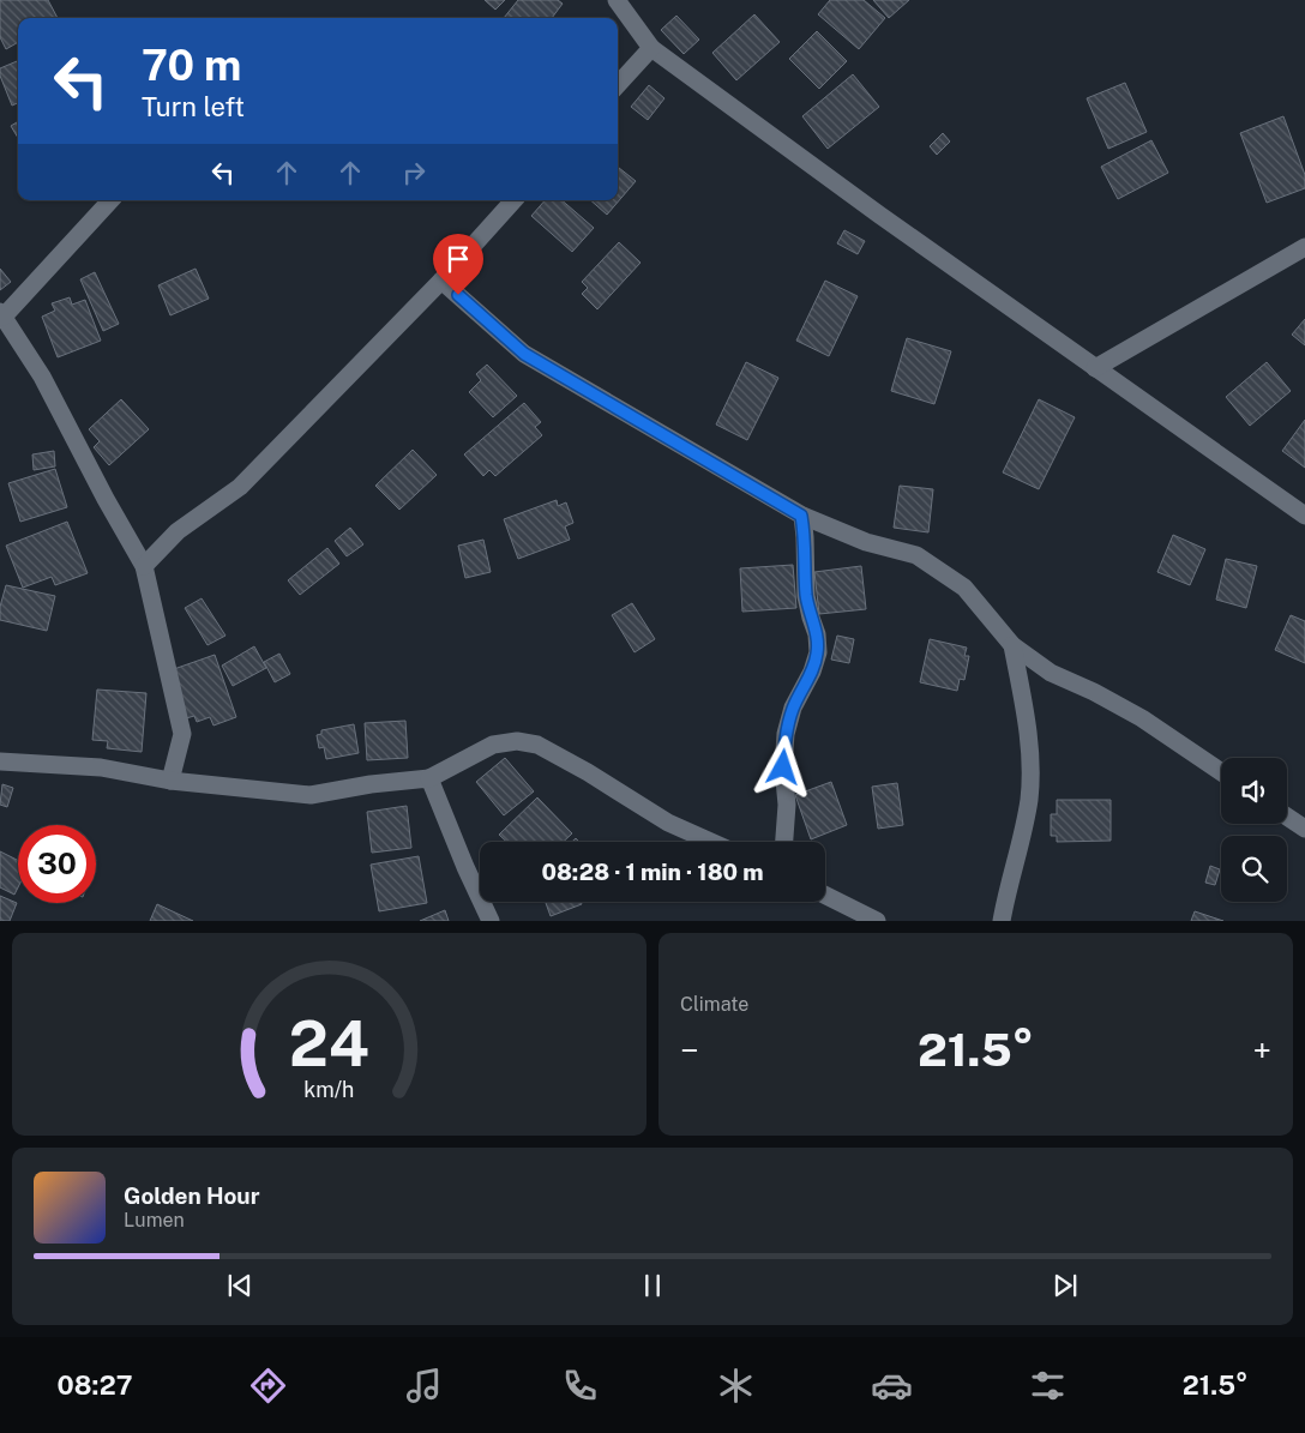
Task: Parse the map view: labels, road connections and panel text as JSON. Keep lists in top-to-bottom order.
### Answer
{
  "page": {
    "turn": ["70 m", "Turn left"],
    "limit": "30",
    "trip": "08:28 · 1 min · 180 m",
    "tile": "Climate",
    "heat": ["−", "21.5°", "+"],
    "song": ["Golden Hour", "Lumen"],
    "tabs": ["08:27", "21.5°"],
    "gauge": ["24", "km/h"]
  }
}
